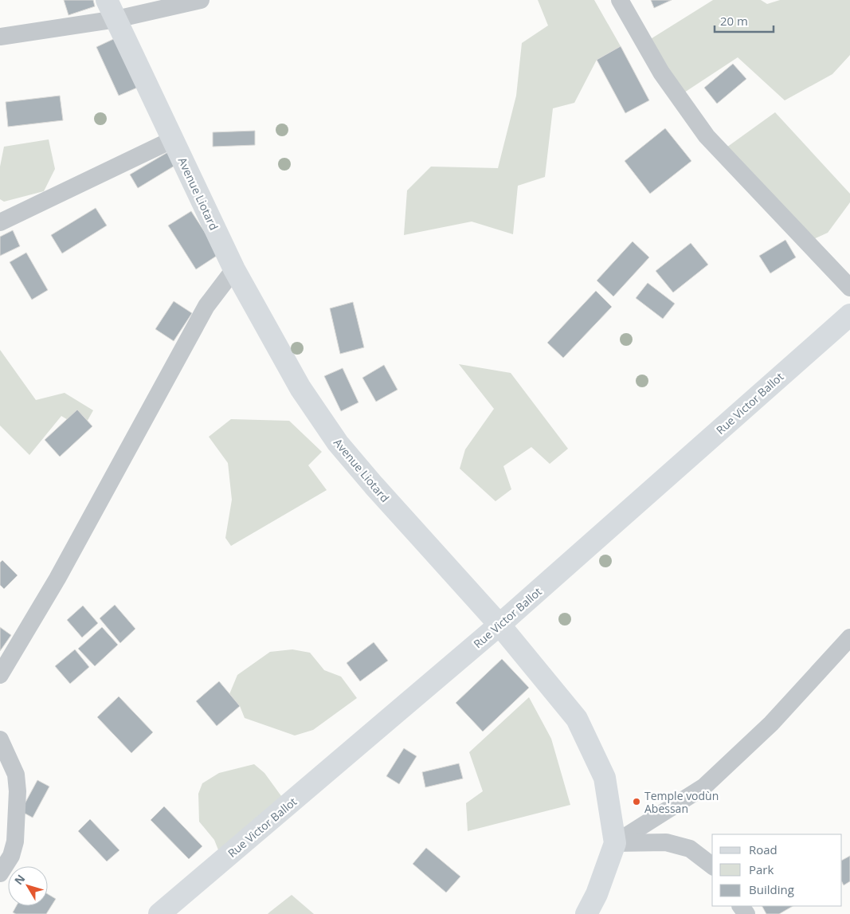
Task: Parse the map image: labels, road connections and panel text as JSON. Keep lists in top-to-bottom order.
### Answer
{
  "streets": {
    "street": ["Avenue Liotard", "Rue Victor Ballot"]
  },
  "crossings": [
    ["Avenue Liotard", "Rue Victor Ballot"]
  ],
  "places": ["Temple vodùn Abessan"],
  "legend": ["Road", "Park", "Building"],
  "scale_bar": "20 m",
  "north": "top left"
}
